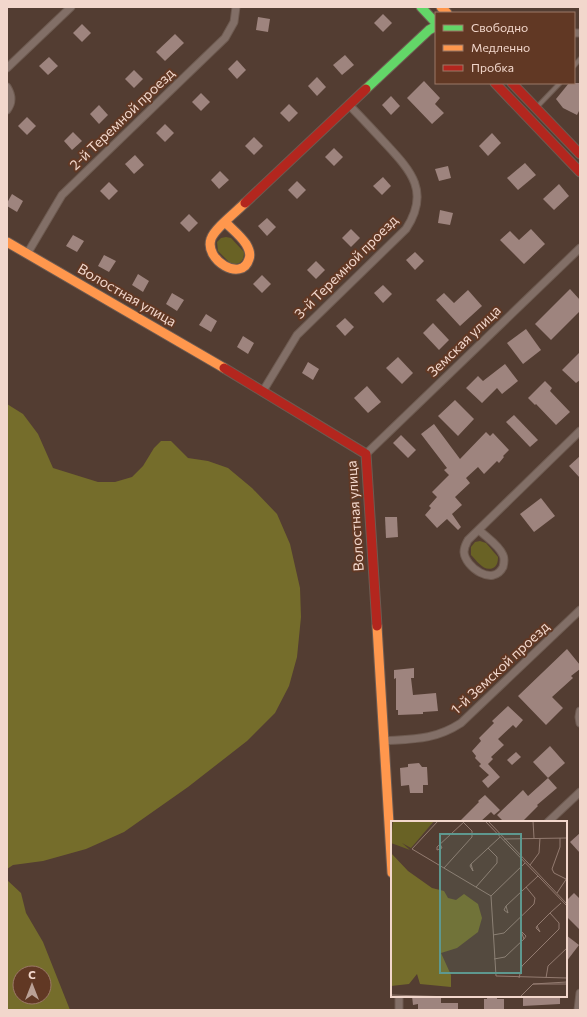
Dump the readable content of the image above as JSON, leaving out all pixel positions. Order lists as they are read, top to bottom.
{
  "streets": {
    "street": [
      "2-й Теремной проезд",
      "3-й Теремной проезд",
      "Волостная улица",
      "Земская улица",
      "1-й Земской проезд"
    ]
  },
  "crossings": [
    ["2-й Теремной проезд", "Волостная улица"],
    ["3-й Теремной проезд", "Волостная улица"],
    ["Волостная улица", "Земская улица"],
    ["Волостная улица", "1-й Земской проезд"]
  ],
  "legend": ["Свободно", "Медленно", "Пробка"],
  "north": "top"
}
